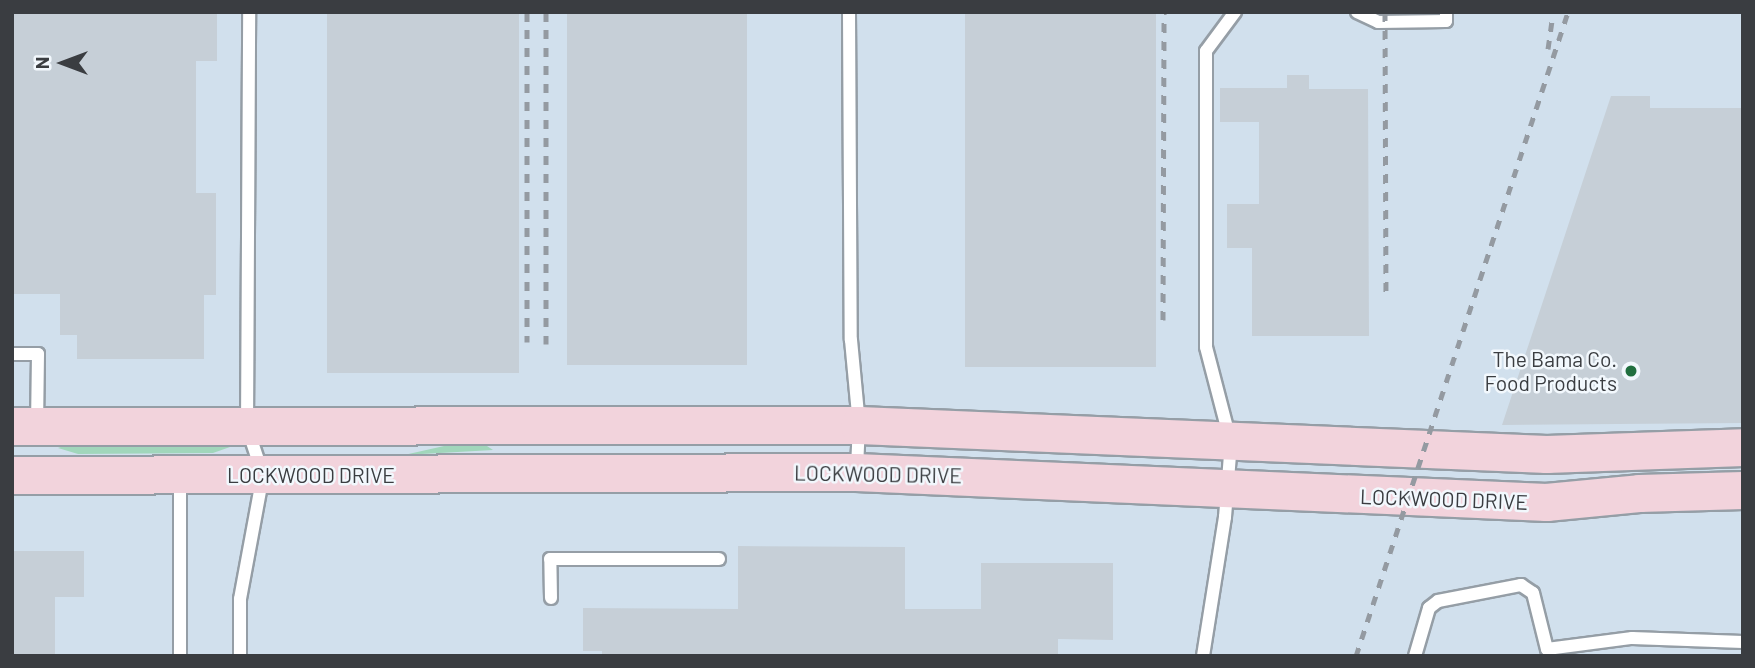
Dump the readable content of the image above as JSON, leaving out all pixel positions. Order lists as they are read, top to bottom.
{
  "streets": {
    "main road": ["LOCKWOOD DRIVE"]
  },
  "places": ["The Bama Co. Food Products"],
  "north": "left"
}
